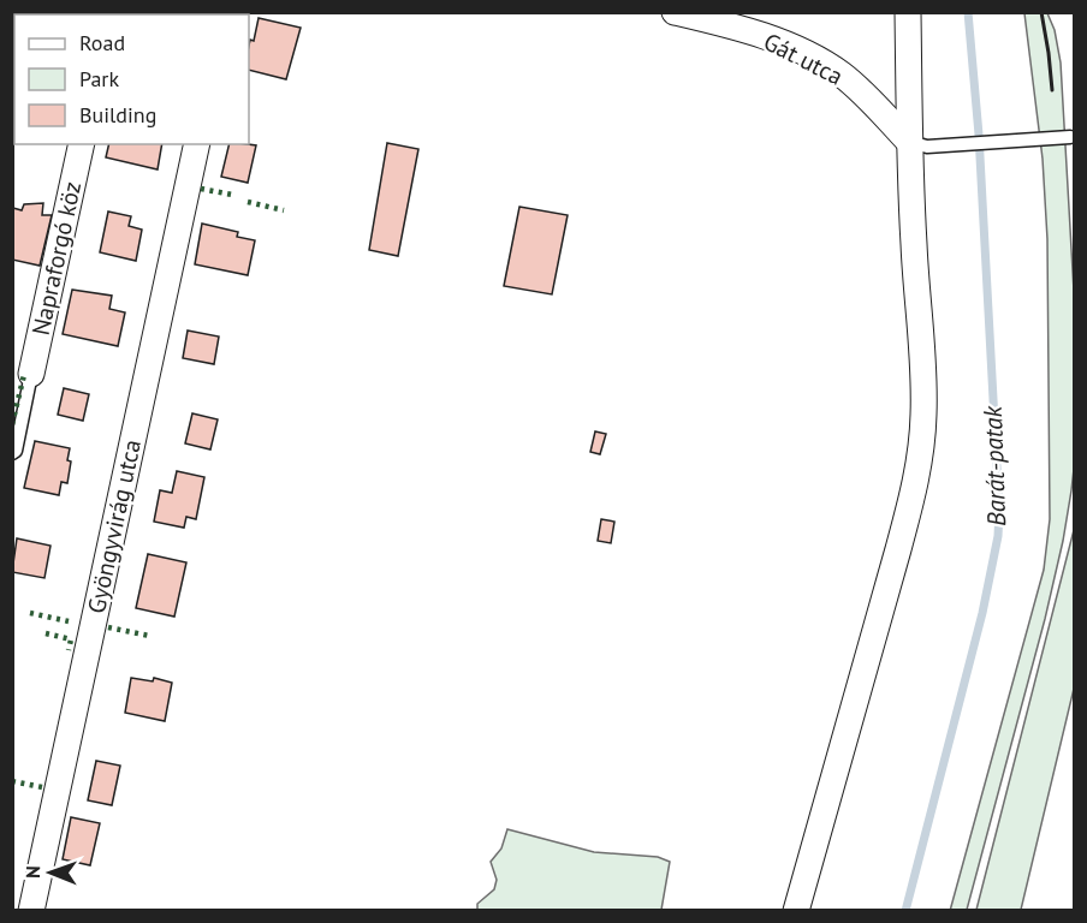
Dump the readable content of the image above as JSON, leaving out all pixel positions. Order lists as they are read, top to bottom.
{
  "streets": {
    "street": ["Gát utca", "Napraforgó köz", "Gyöngyvirág utca"]
  },
  "water": ["Barát-patak"],
  "legend": ["Road", "Park", "Building"],
  "north": "left"
}
